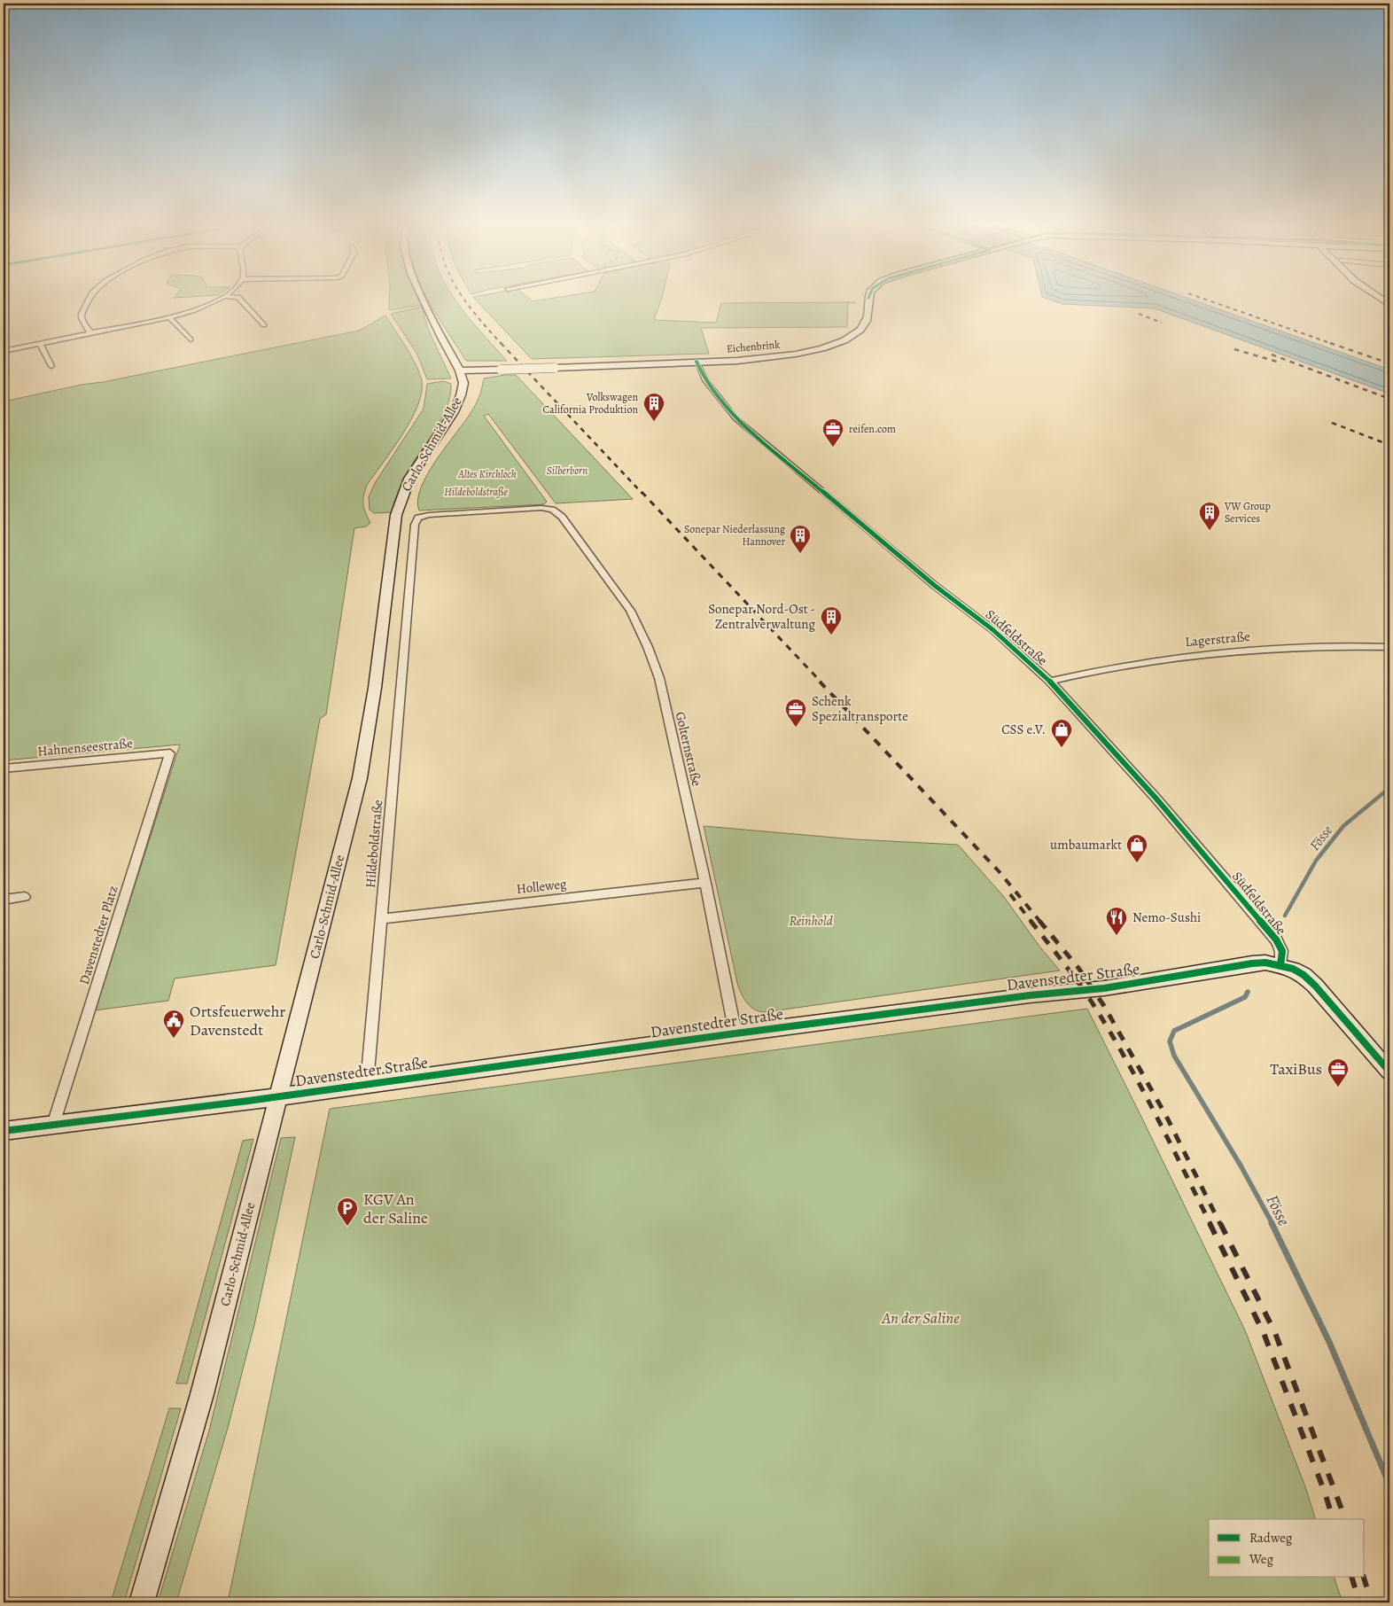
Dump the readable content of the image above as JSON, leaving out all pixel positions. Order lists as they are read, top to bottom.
{
  "streets": {
    "street": [
      "Eichenbrink",
      "Carlo-Schmid-Allee",
      "Südfeldstraße",
      "Lagerstraße",
      "Hahnenseestraße",
      "Golternstraße",
      "Hildeboldstraße",
      "Holleweg",
      "Davenstedter Platz",
      "Davenstedter Straße"
    ]
  },
  "crossings": [
    ["Eichenbrink", "Carlo-Schmid-Allee"],
    ["Eichenbrink", "Südfeldstraße"],
    ["Carlo-Schmid-Allee", "Davenstedter Straße"],
    ["Südfeldstraße", "Lagerstraße"],
    ["Südfeldstraße", "Davenstedter Straße"],
    ["Hahnenseestraße", "Davenstedter Platz"],
    ["Golternstraße", "Hildeboldstraße"],
    ["Golternstraße", "Holleweg"],
    ["Golternstraße", "Davenstedter Straße"],
    ["Hildeboldstraße", "Holleweg"],
    ["Hildeboldstraße", "Davenstedter Straße"],
    ["Davenstedter Platz", "Davenstedter Straße"]
  ],
  "water": ["Fösse"],
  "parks": [
    "Silberborn",
    "Altes Kirchloch",
    "Hildeboldstraße",
    "Reinhold",
    "An der Saline"
  ],
  "places": {
    "building": [
      "Volkswagen California Produktion",
      "VW Group Services",
      "Sonepar Niederlassung Hannover",
      "Sonepar Nord-Ost - Zentralverwaltung"
    ],
    "office": ["reifen.com", "Schenk Spezialtransporte", "TaxiBus"],
    "shop": ["CSS e.V.", "umbaumarkt"],
    "restaurant": ["Nemo-Sushi"],
    "public building": ["Ortsfeuerwehr Davenstedt"],
    "parking": ["KGV An der Saline"]
  },
  "legend": ["Radweg", "Weg"]
}
